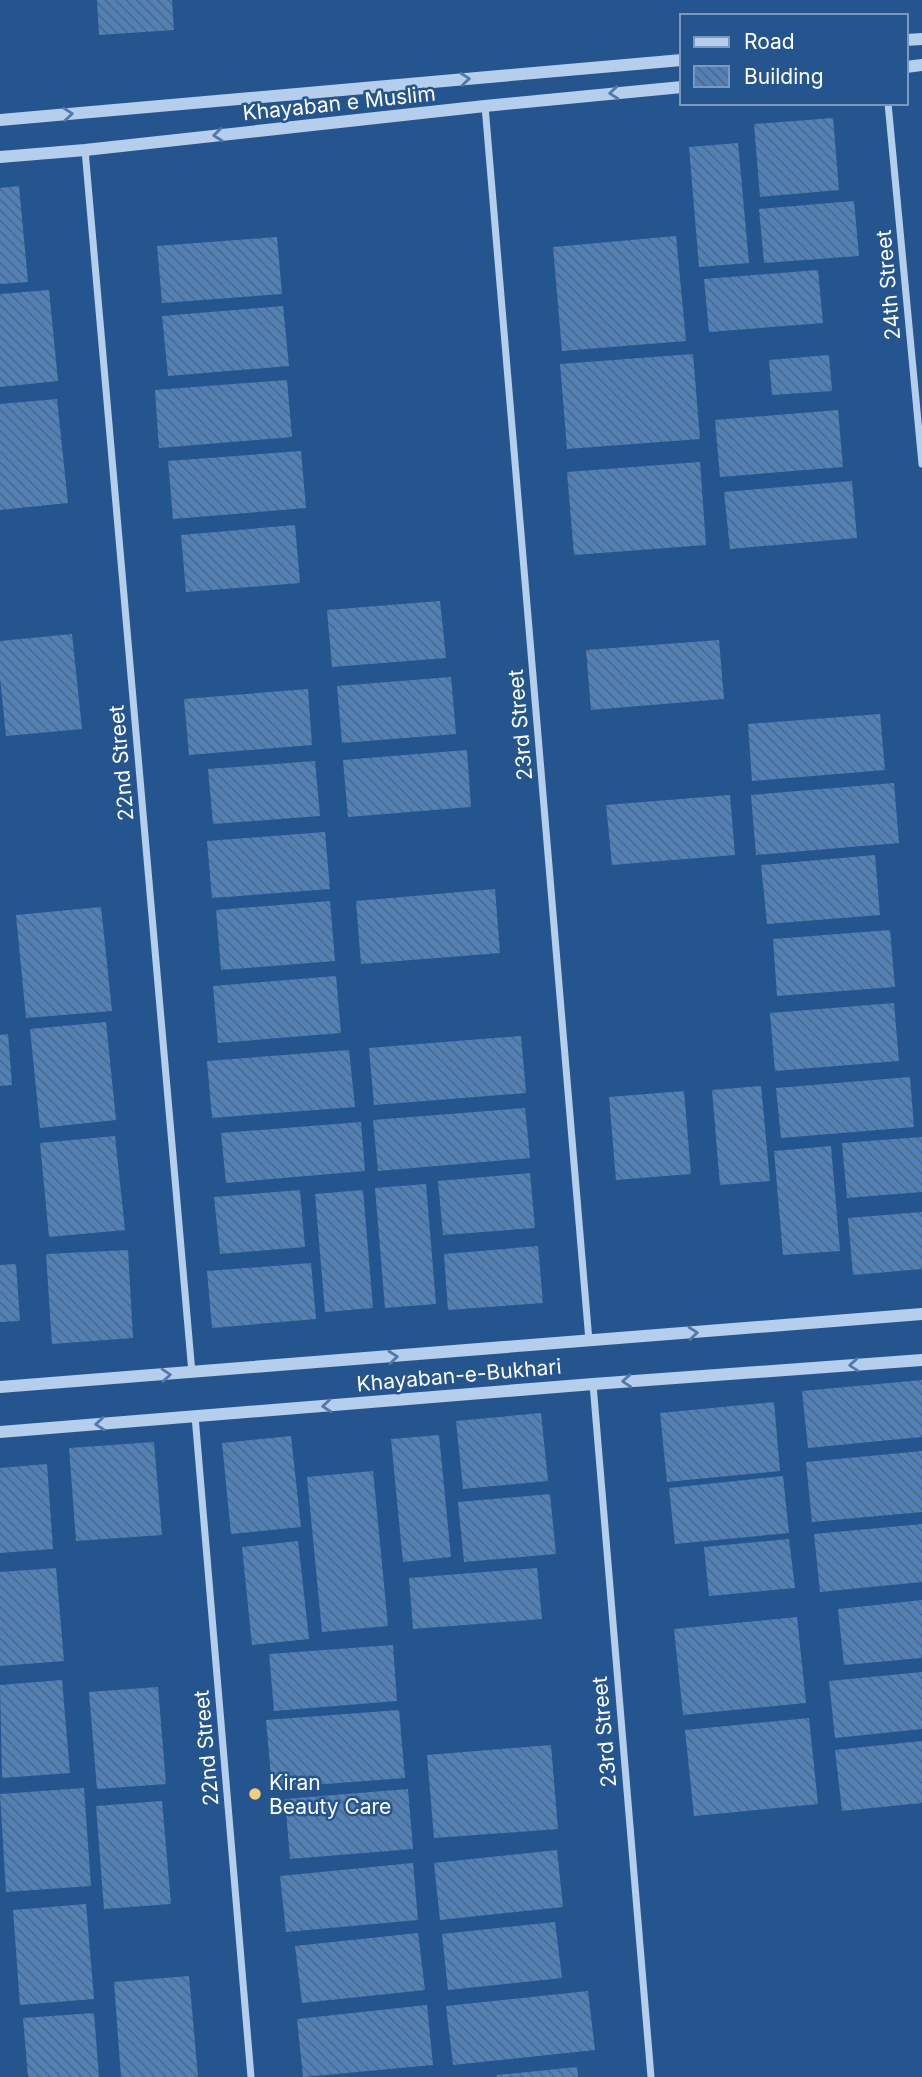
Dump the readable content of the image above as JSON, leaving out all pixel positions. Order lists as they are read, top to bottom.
{
  "streets": {
    "street": [
      "Khayaban e Muslim",
      "24th Street",
      "23rd Street",
      "22nd Street",
      "Khayaban-e-Bukhari"
    ]
  },
  "crossings": [
    ["Khayaban e Muslim", "23rd Street"],
    ["Khayaban e Muslim", "22nd Street"],
    ["23rd Street", "Khayaban-e-Bukhari"],
    ["22nd Street", "Khayaban-e-Bukhari"]
  ],
  "places": ["Kiran Beauty Care"],
  "legend": ["Road", "Building"]
}
